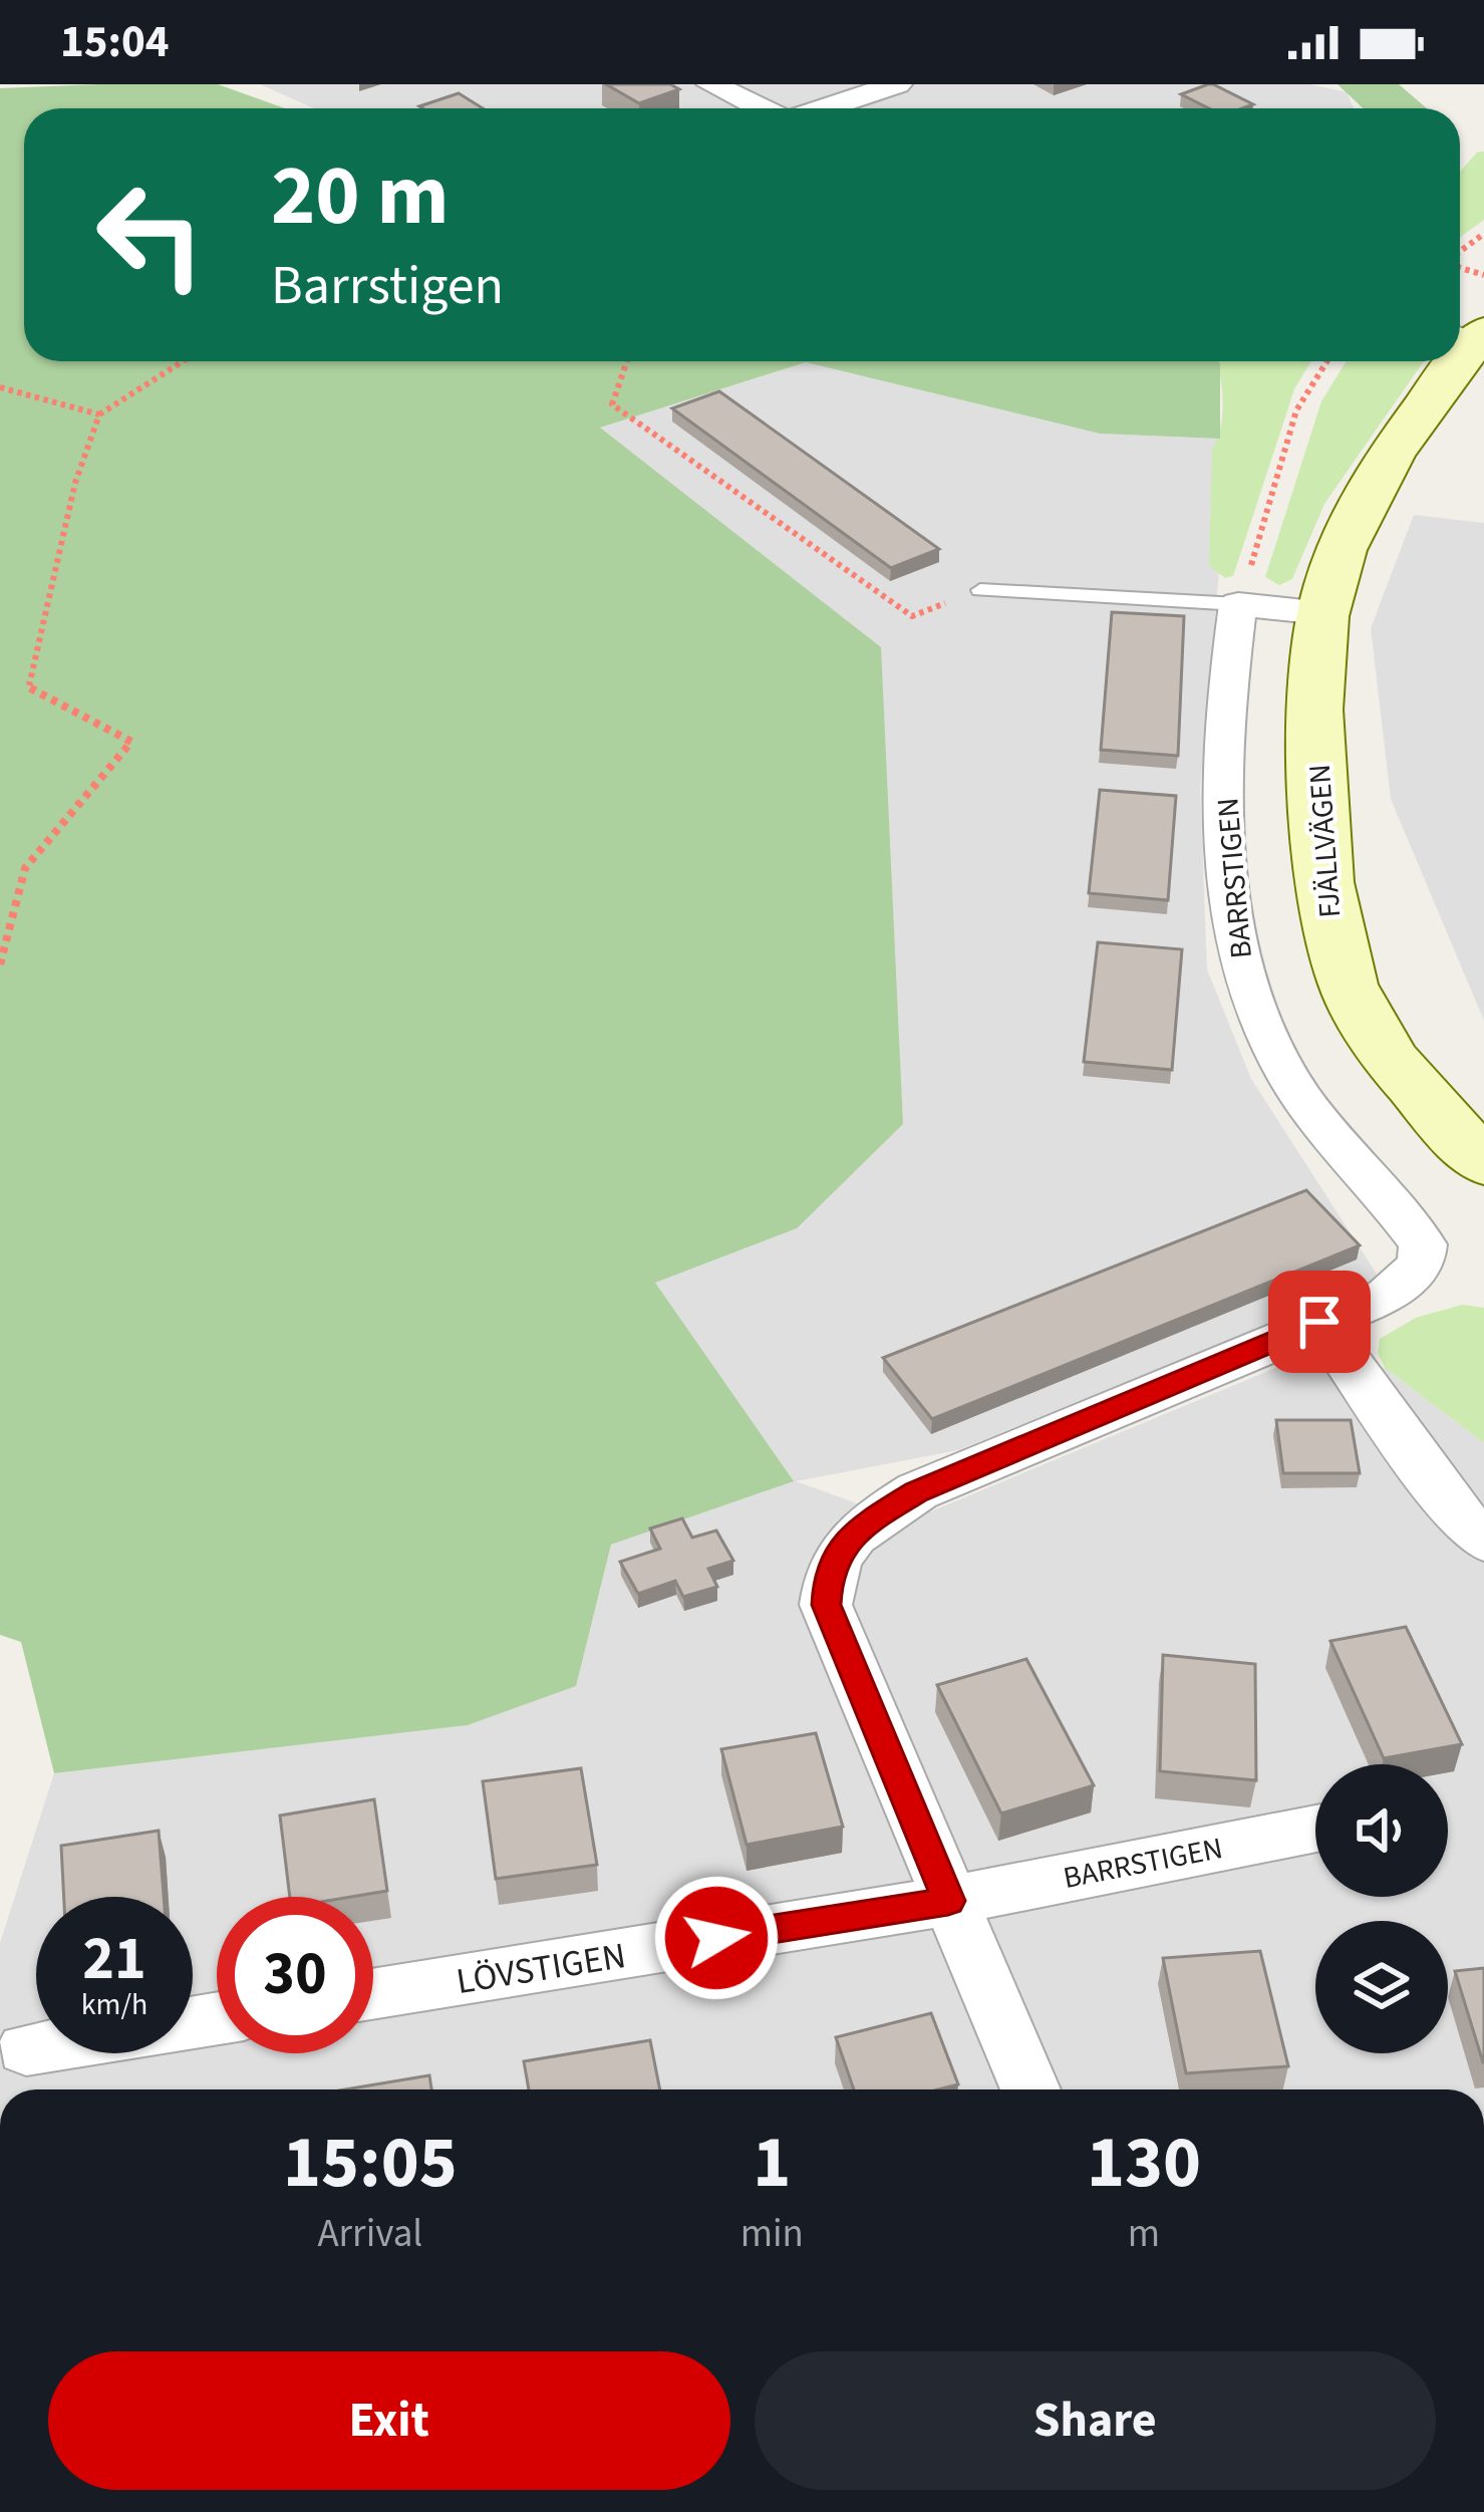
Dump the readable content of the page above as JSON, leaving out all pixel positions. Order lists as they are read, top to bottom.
{
  "streets": {
    "street": ["FJÄLLVÄGEN", "BARRSTIGEN", "LÖVSTIGEN"]
  },
  "crossings": [
    ["BARRSTIGEN", "LÖVSTIGEN"]
  ],
  "page": {
    "status": "15:04",
    "turn": ["20 m", "Barrstigen"],
    "speed": "21 km/h",
    "limit": "30",
    "eta": [
      "15:05",
      "Arrival",
      "1",
      "min",
      "130",
      "m"
    ],
    "buttons": ["Exit", "Share"]
  }
}
